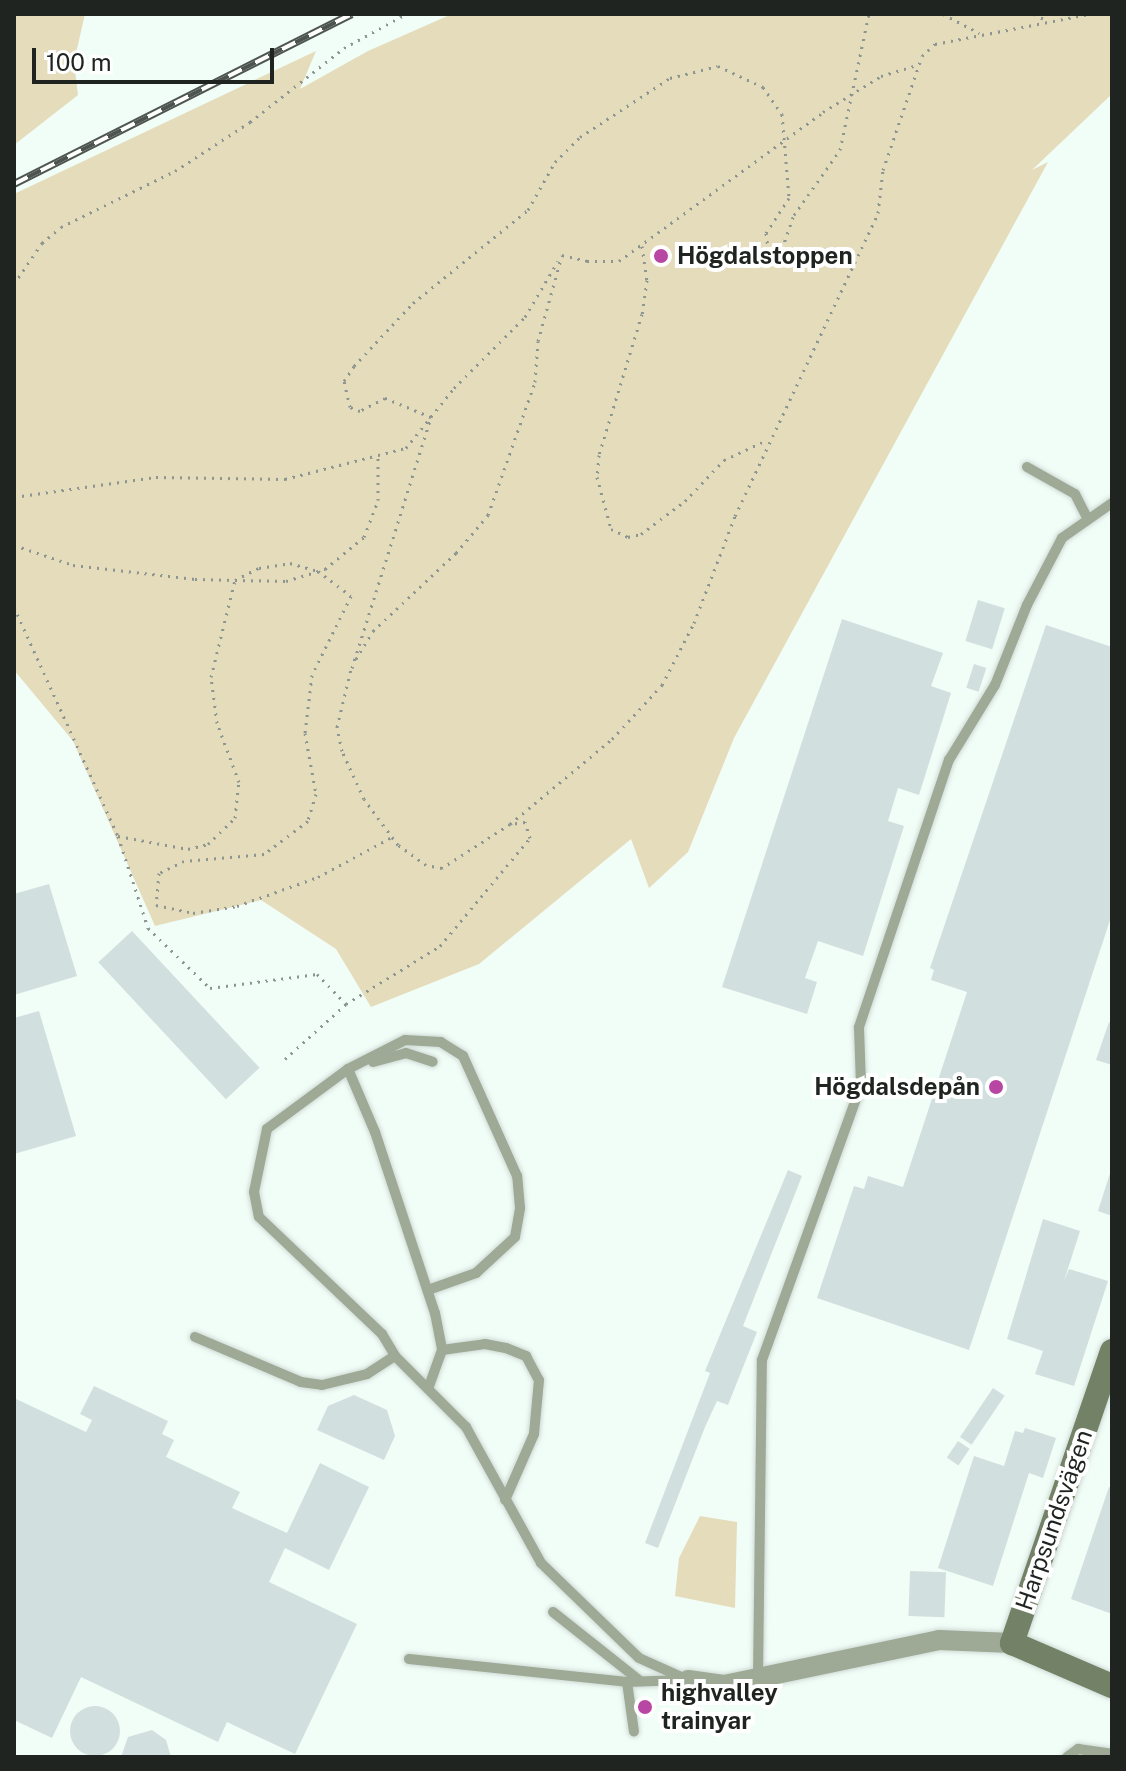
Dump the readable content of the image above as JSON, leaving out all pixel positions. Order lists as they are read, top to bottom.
{
  "streets": {
    "street": ["Harpsundsvägen"]
  },
  "places": ["Högdalstoppen", "Högdalsdepån", "highvalley trainyar"],
  "scale_bar": "100 m"
}
